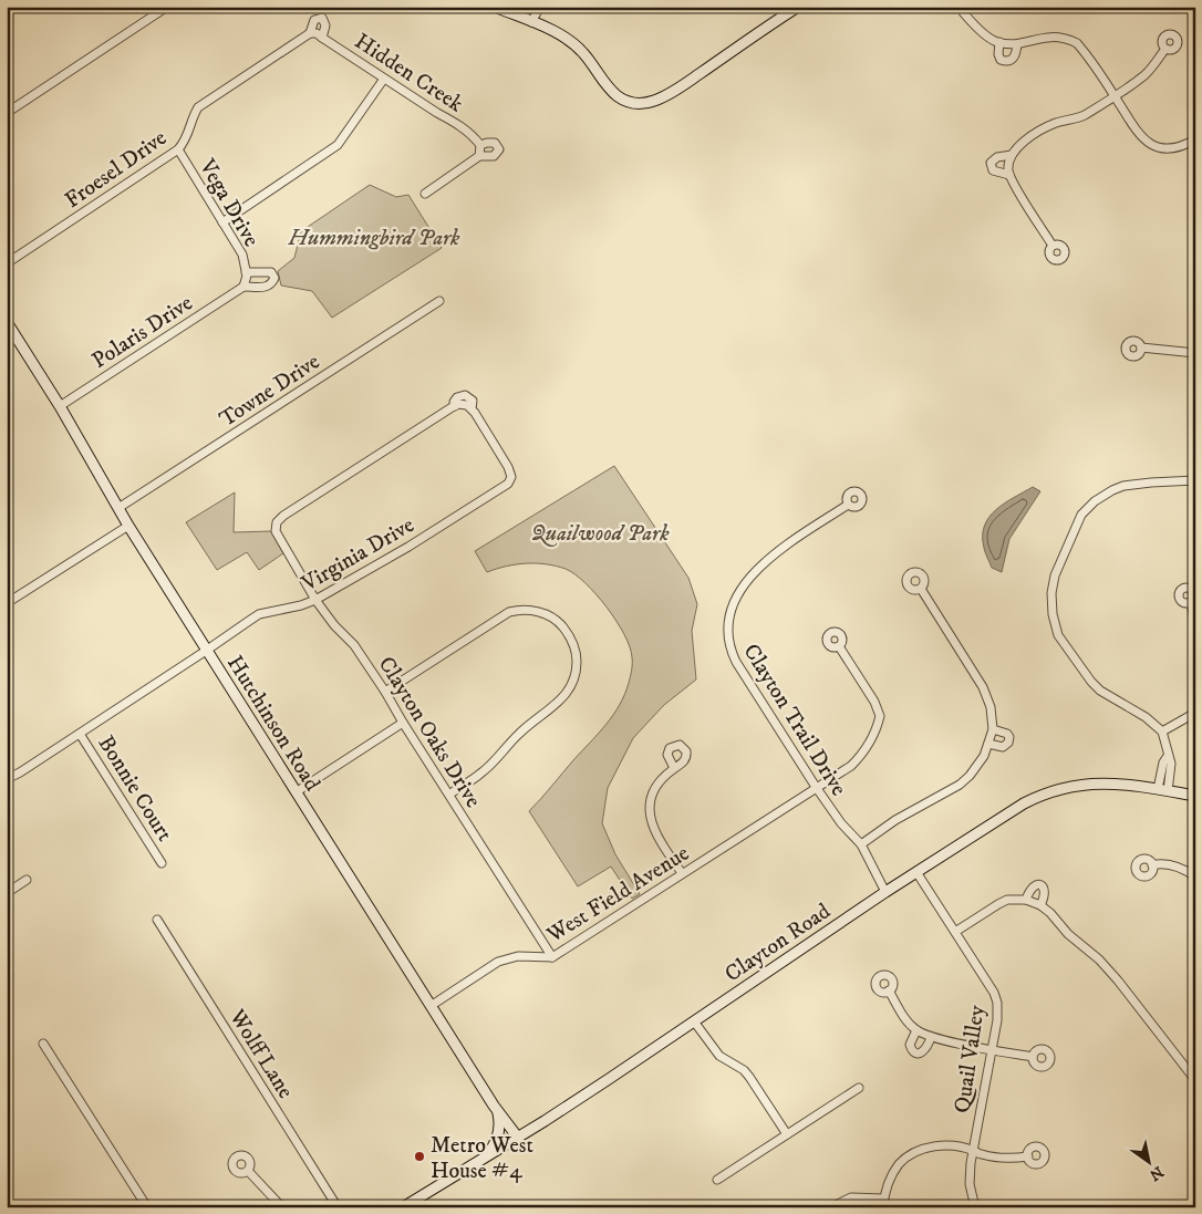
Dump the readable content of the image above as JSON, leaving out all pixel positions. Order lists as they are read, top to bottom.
{
  "streets": {
    "street": [
      "Hidden Creek",
      "Froesel Drive",
      "Vega Drive",
      "Polaris Drive",
      "Towne Drive",
      "Virginia Drive",
      "Clayton Trail Drive",
      "Hutchinson Road",
      "Clayton Oaks Drive",
      "Bonnie Court",
      "West Field Avenue",
      "Clayton Road",
      "Wolff Lane",
      "Quail Valley"
    ]
  },
  "crossings": [
    ["Hidden Creek", "Froesel Drive"],
    ["Froesel Drive", "Vega Drive"],
    ["Vega Drive", "Polaris Drive"],
    ["Polaris Drive", "Hutchinson Road"],
    ["Towne Drive", "Hutchinson Road"],
    ["Virginia Drive", "Hutchinson Road"],
    ["Virginia Drive", "Clayton Oaks Drive"],
    ["Virginia Drive", "Bonnie Court"],
    ["Clayton Trail Drive", "West Field Avenue"],
    ["Clayton Trail Drive", "Clayton Road"],
    ["Hutchinson Road", "West Field Avenue"],
    ["Hutchinson Road", "Clayton Road"],
    ["Clayton Oaks Drive", "West Field Avenue"],
    ["Clayton Road", "Quail Valley"]
  ],
  "parks": ["Hummingbird Park", "Quailwood Park"],
  "places": ["Metro West House #4"],
  "north": "bottom right"
}
